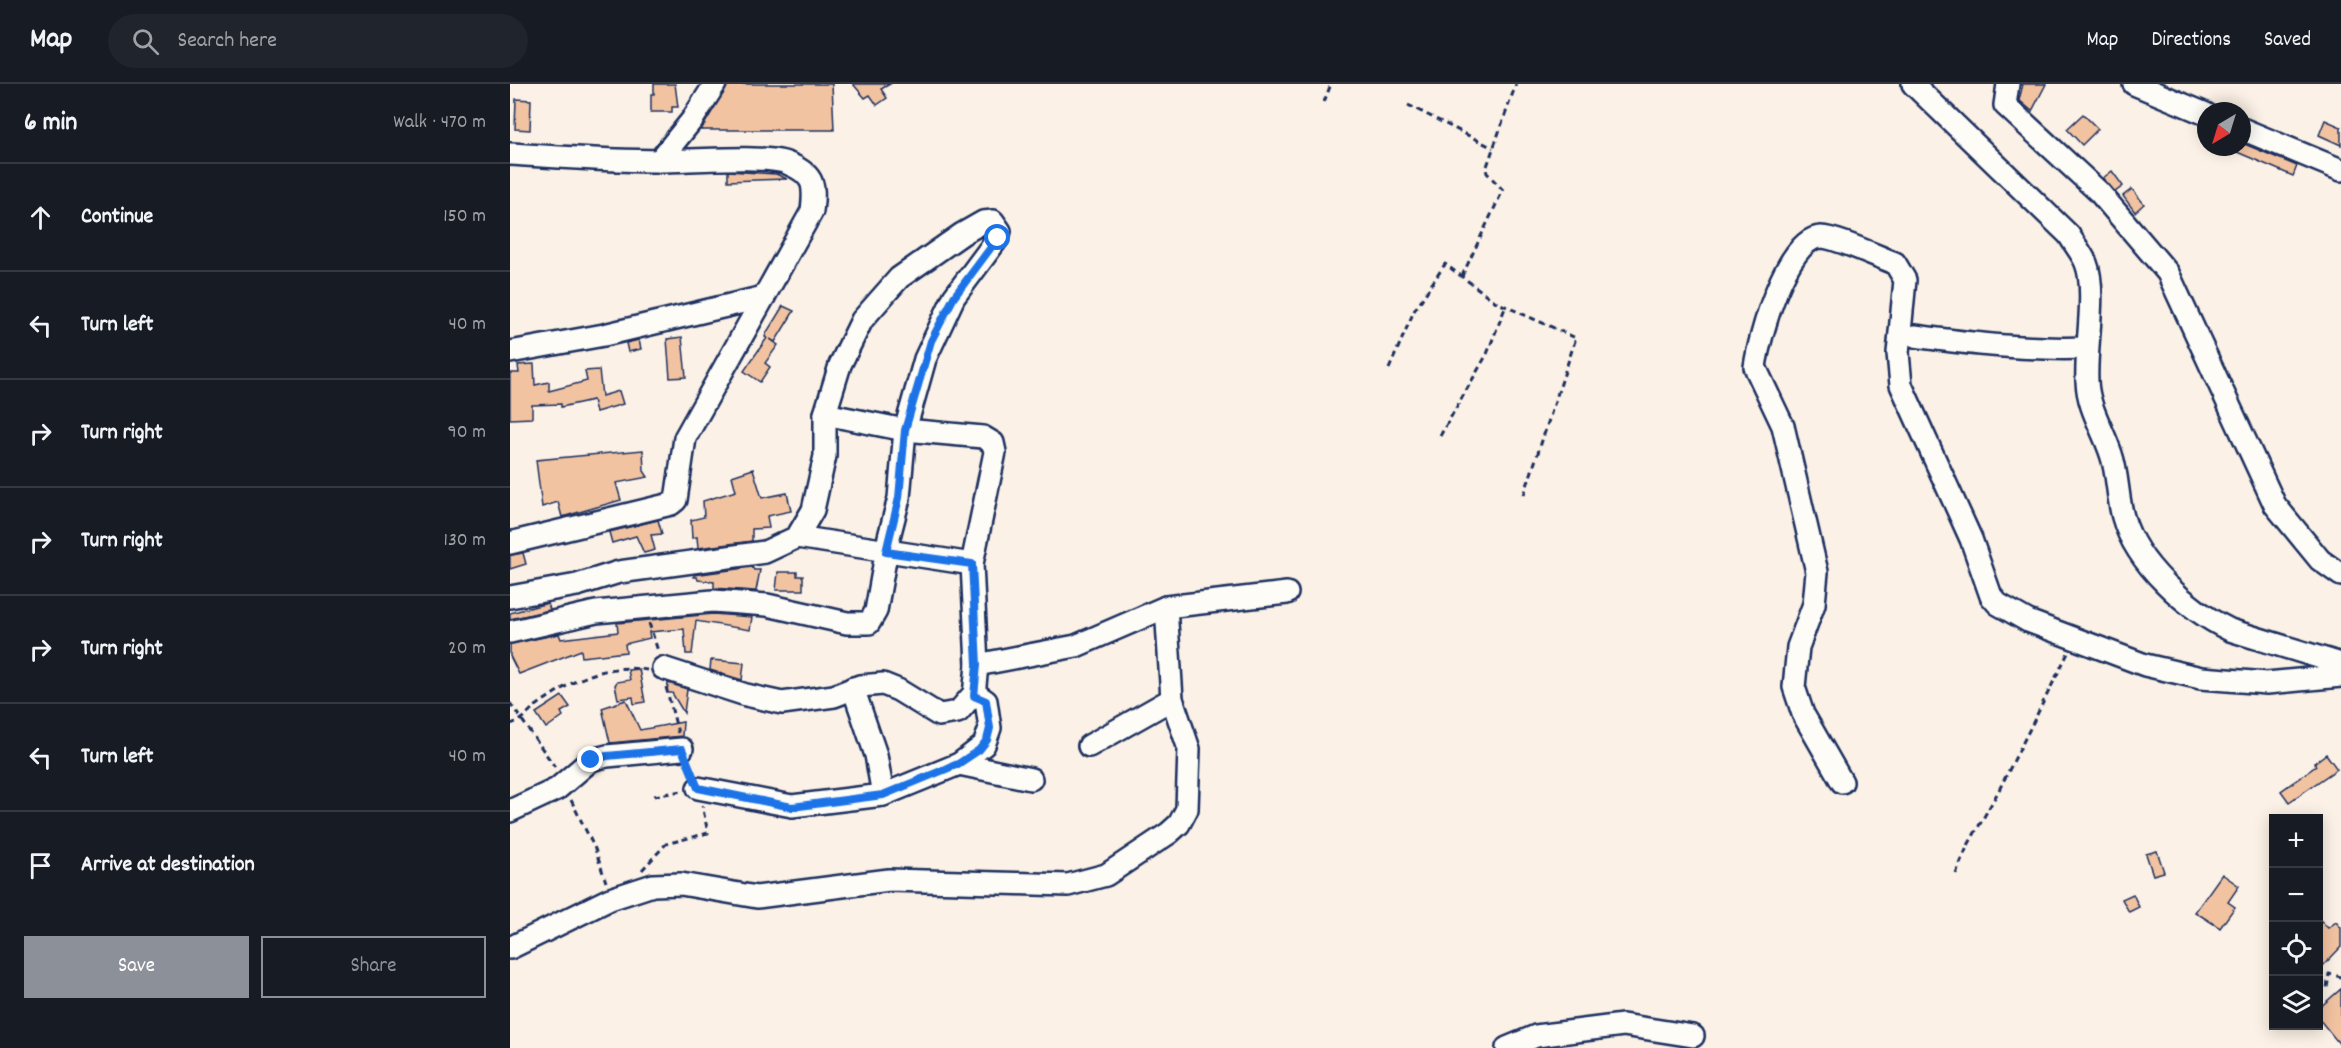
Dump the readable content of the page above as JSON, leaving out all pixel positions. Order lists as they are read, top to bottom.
{
  "north": "bottom left",
  "page": {
    "header": "Map",
    "search": "Search here",
    "nav": ["Map", "Directions", "Saved"],
    "heading": ["6 min", "Walk · 470 m"],
    "list": [
      ["Continue", "150 m"],
      ["Turn left", "40 m"],
      ["Turn right", "90 m"],
      ["Turn right", "130 m"],
      ["Turn right", "20 m"],
      ["Turn left", "40 m"],
      "Arrive at destination"
    ],
    "map_buttons": ["+", "−"],
    "buttons": ["Save", "Share"]
  }
}
